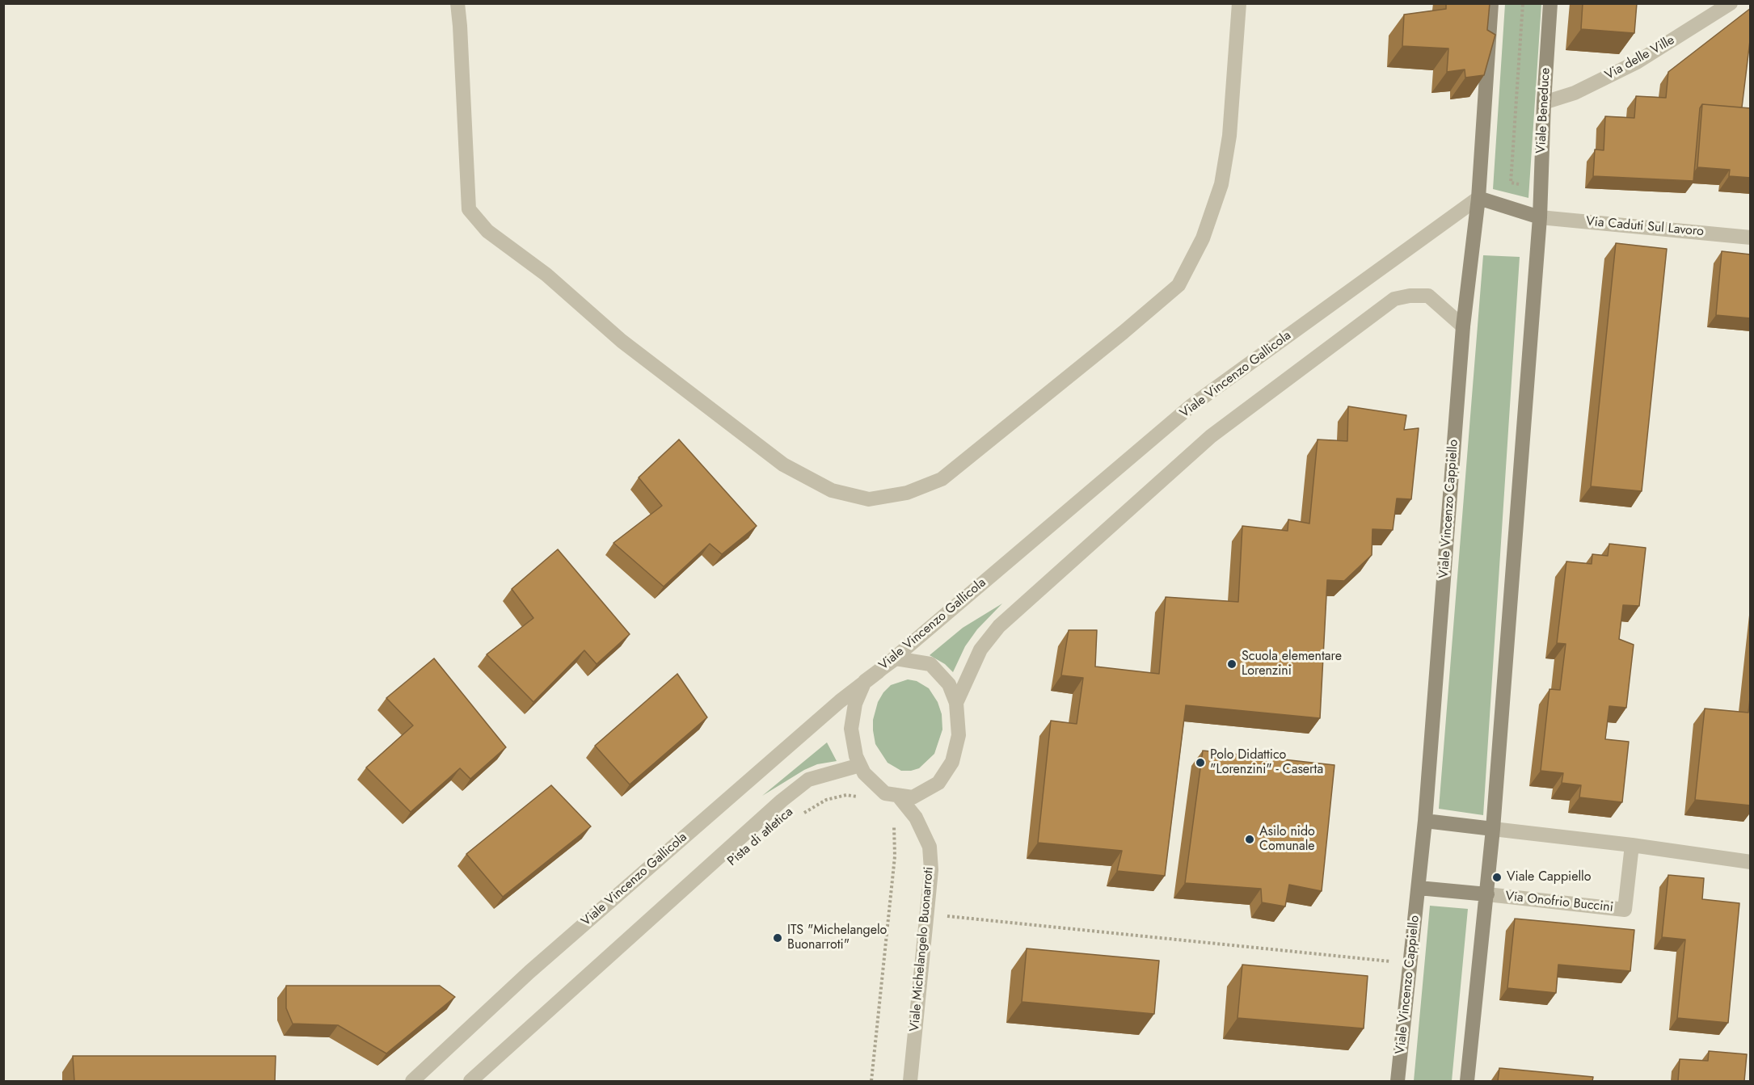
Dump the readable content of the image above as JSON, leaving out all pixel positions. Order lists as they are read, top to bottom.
{
  "streets": {
    "street": [
      "Via delle Ville",
      "Viale Beneduce",
      "Via Caduti Sul Lavoro",
      "Viale Vincenzo Gallicola",
      "Viale Vincenzo Cappiello",
      "Via Onofrio Buccini",
      "Viale Michelangelo Buonarroti"
    ],
    "path": ["Pista di atletica"]
  },
  "crossings": [
    ["Via delle Ville", "Viale Beneduce"],
    ["Viale Beneduce", "Via Caduti Sul Lavoro"],
    ["Viale Vincenzo Gallicola", "Viale Vincenzo Cappiello"],
    ["Viale Vincenzo Gallicola", "Viale Michelangelo Buonarroti"]
  ],
  "places": [
    "Scuola elementare Lorenzini",
    "Polo Didattico \"Lorenzini\" - Caserta",
    "Asilo nido Comunale",
    "Viale Cappiello",
    "ITS \"Michelangelo Buonarroti\""
  ]
}
